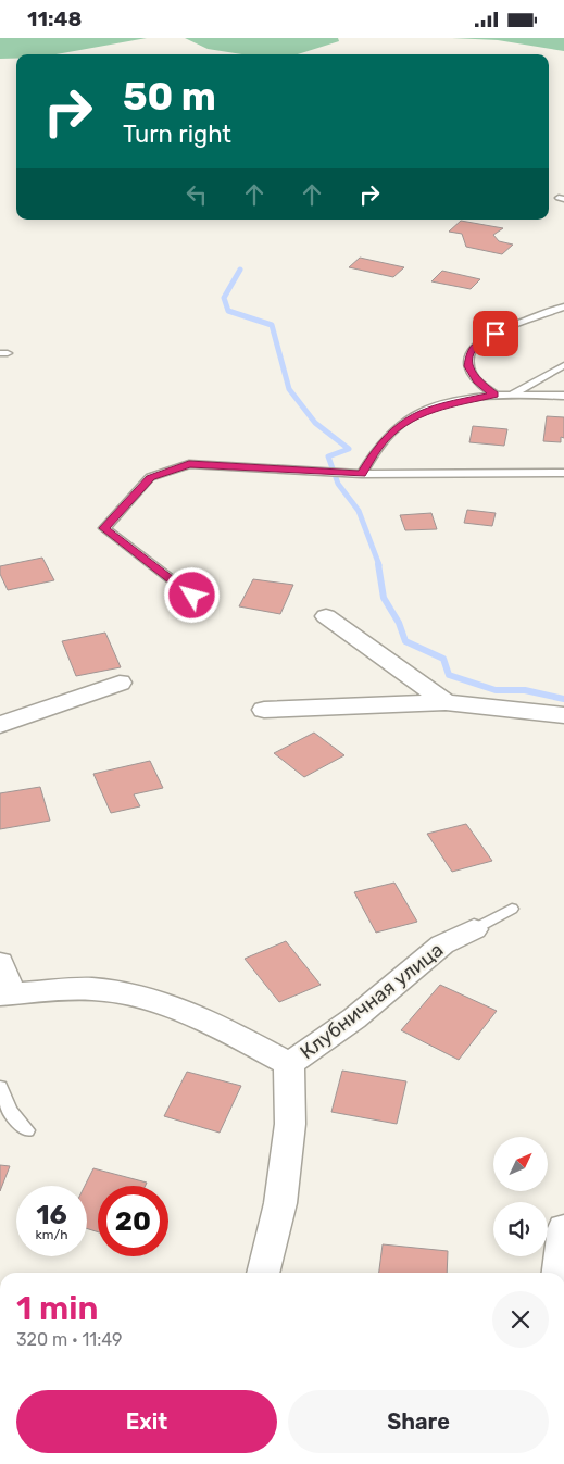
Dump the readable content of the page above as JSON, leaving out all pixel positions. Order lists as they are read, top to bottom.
{
  "streets": {
    "street": ["Клубничная улица"]
  },
  "north": "top right",
  "page": {
    "status": "11:48",
    "turn": ["50 m", "Turn right"],
    "speed": "16 km/h",
    "limit": "20",
    "heading": ["1 min", "320 m · 11:49"],
    "buttons": ["Exit", "Share"]
  }
}
